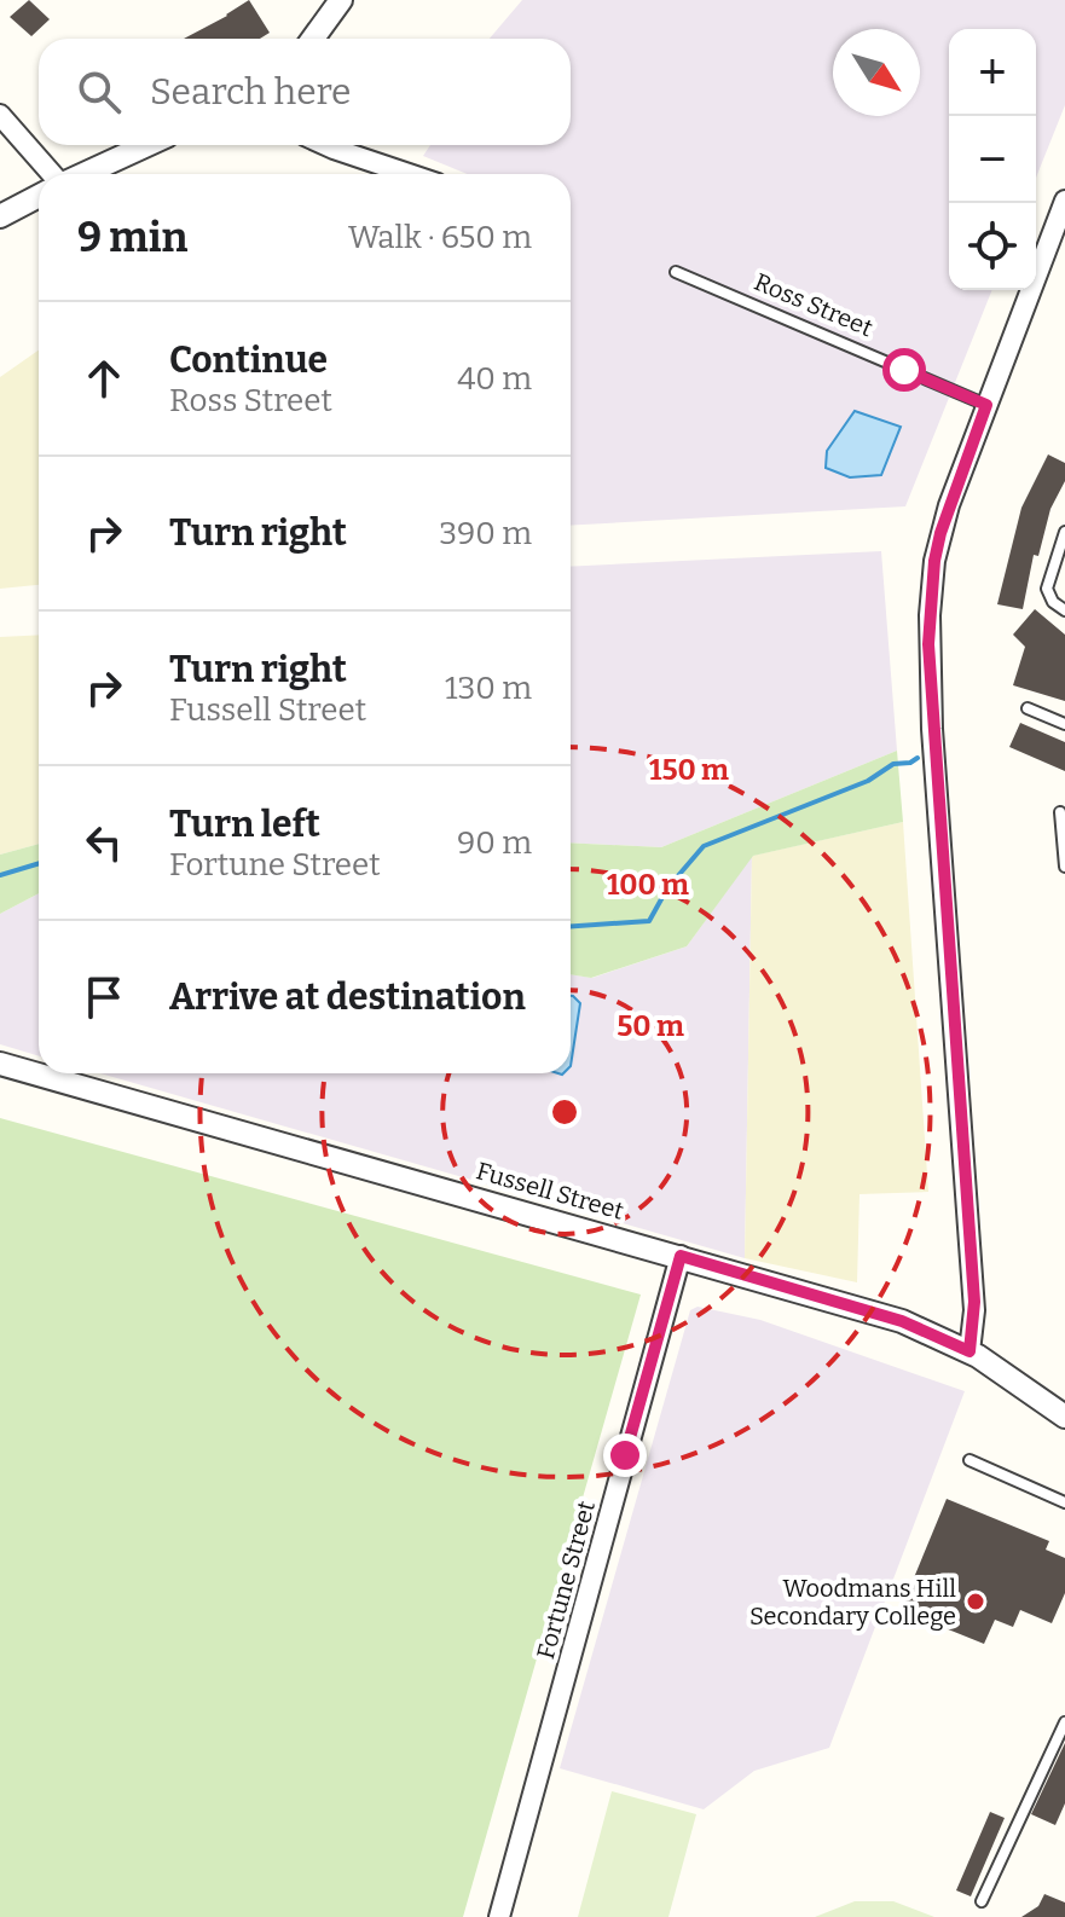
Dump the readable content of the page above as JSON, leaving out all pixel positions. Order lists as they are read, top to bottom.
{
  "streets": {
    "street": ["Fussell Street", "Fortune Street"],
    "lane": ["Ross Street"]
  },
  "crossings": [
    ["Fussell Street", "Fortune Street"]
  ],
  "places": ["Woodmans Hill Secondary College"],
  "north": "bottom right",
  "page": {
    "map_buttons": ["+", "−"],
    "search": "Search here",
    "heading": ["9 min", "Walk · 650 m"],
    "list": [
      ["Continue", "Ross Street", "40 m"],
      ["Turn right", "390 m"],
      ["Turn right", "Fussell Street", "130 m"],
      ["Turn left", "Fortune Street", "90 m"],
      "Arrive at destination"
    ]
  },
  "rings": ["150 m", "100 m", "50 m"]
}
